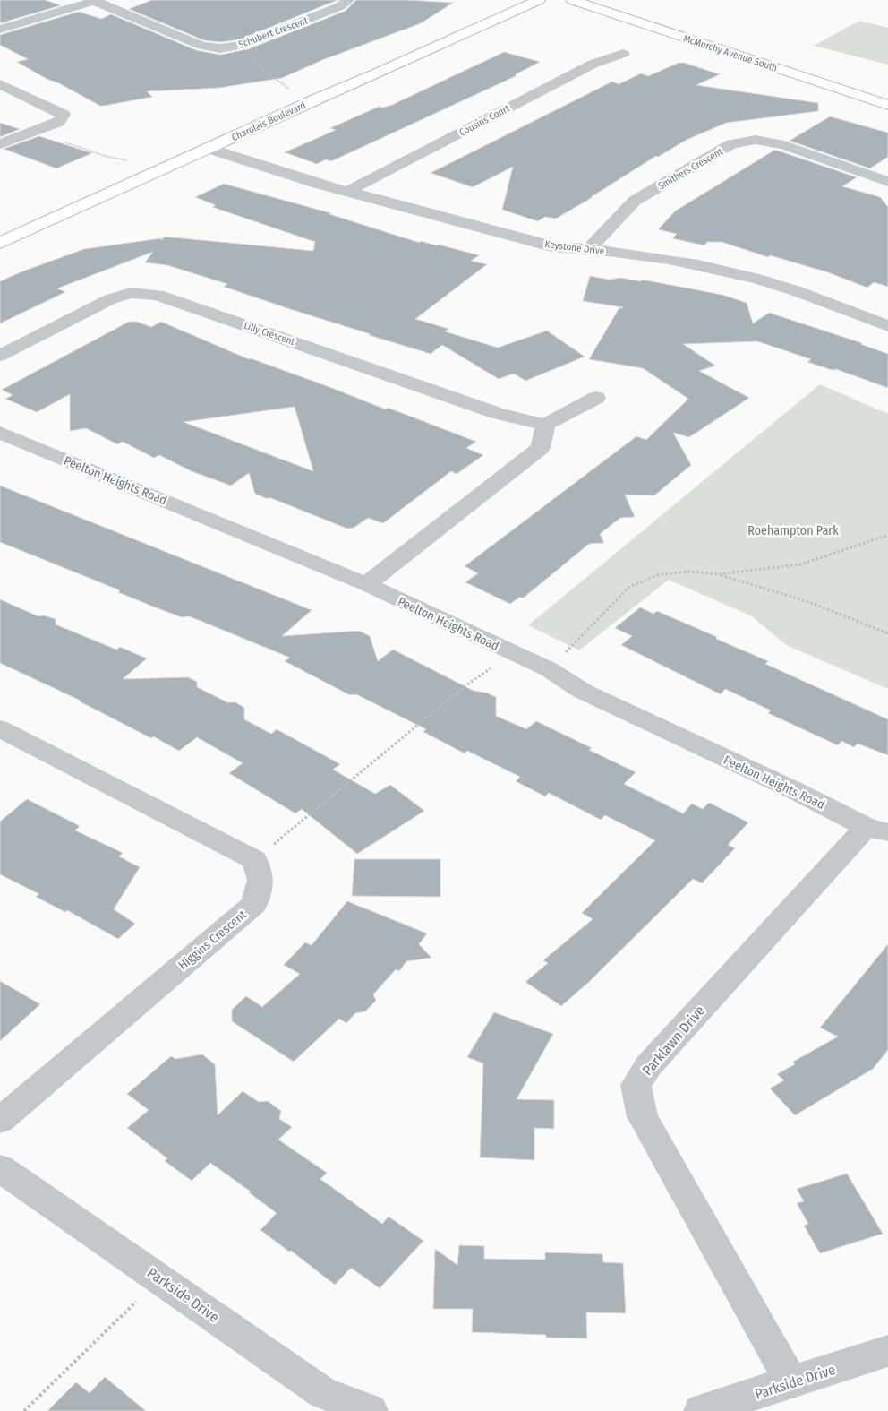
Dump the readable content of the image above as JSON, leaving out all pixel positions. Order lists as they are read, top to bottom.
{
  "streets": {
    "street": [
      "Schubert Crescent",
      "McMurchy Avenue South",
      "Cousins Court",
      "Charolais Boulevard",
      "Smithers Crescent",
      "Keystone Drive",
      "Lilly Crescent",
      "Peelton Heights Road",
      "Higgins Crescent",
      "Parklawn Drive",
      "Parkside Drive"
    ]
  },
  "crossings": [
    ["Cousins Court", "Keystone Drive"],
    ["Charolais Boulevard", "Keystone Drive"],
    ["Smithers Crescent", "Keystone Drive"],
    ["Peelton Heights Road", "Parklawn Drive"],
    ["Parklawn Drive", "Parkside Drive"]
  ],
  "parks": ["Roehampton Park"]
}
